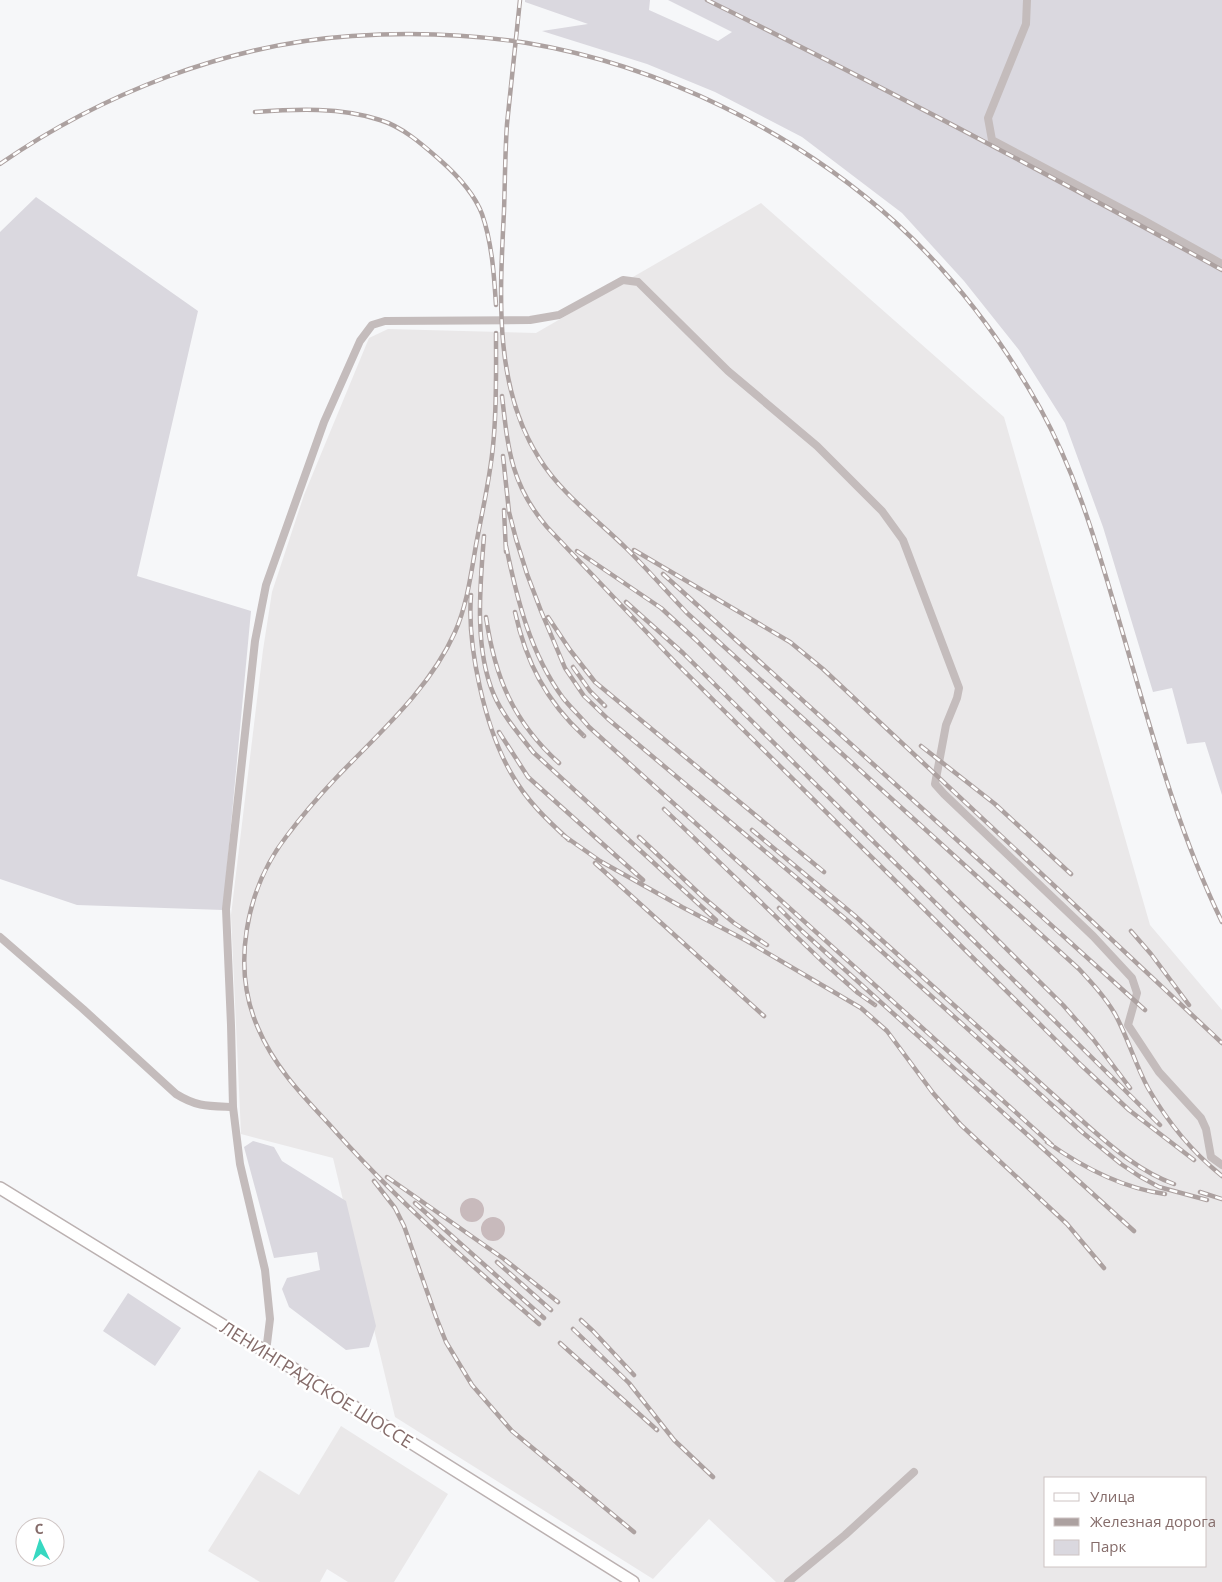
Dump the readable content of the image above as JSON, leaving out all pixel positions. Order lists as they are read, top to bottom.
{
  "streets": {
    "main road": ["ЛЕНИНГРАДСКОЕ ШОССЕ"]
  },
  "legend": ["Улица", "Железная дорога", "Парк"],
  "north": "top"
}
